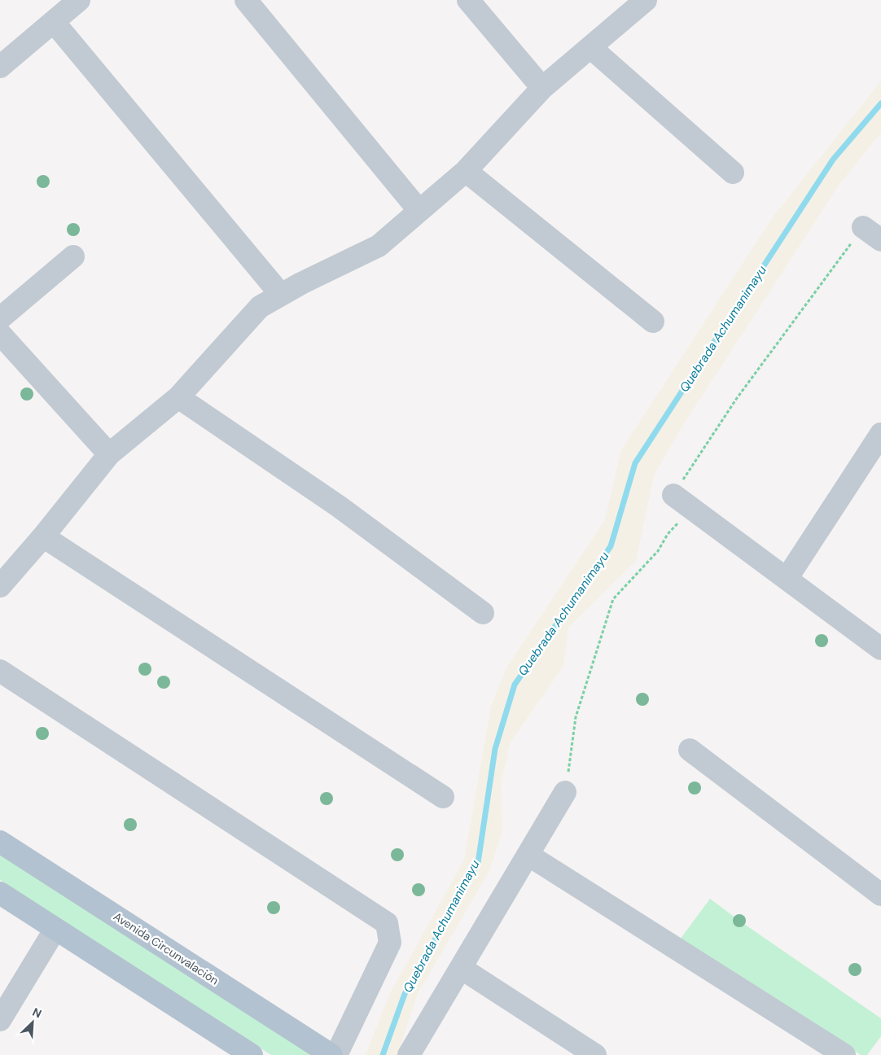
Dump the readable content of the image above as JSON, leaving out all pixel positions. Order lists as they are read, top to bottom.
{
  "streets": {
    "main road": ["Avenida Circunvalación"]
  },
  "water": ["Quebrada Achumanimayu"],
  "north": "top right"
}
